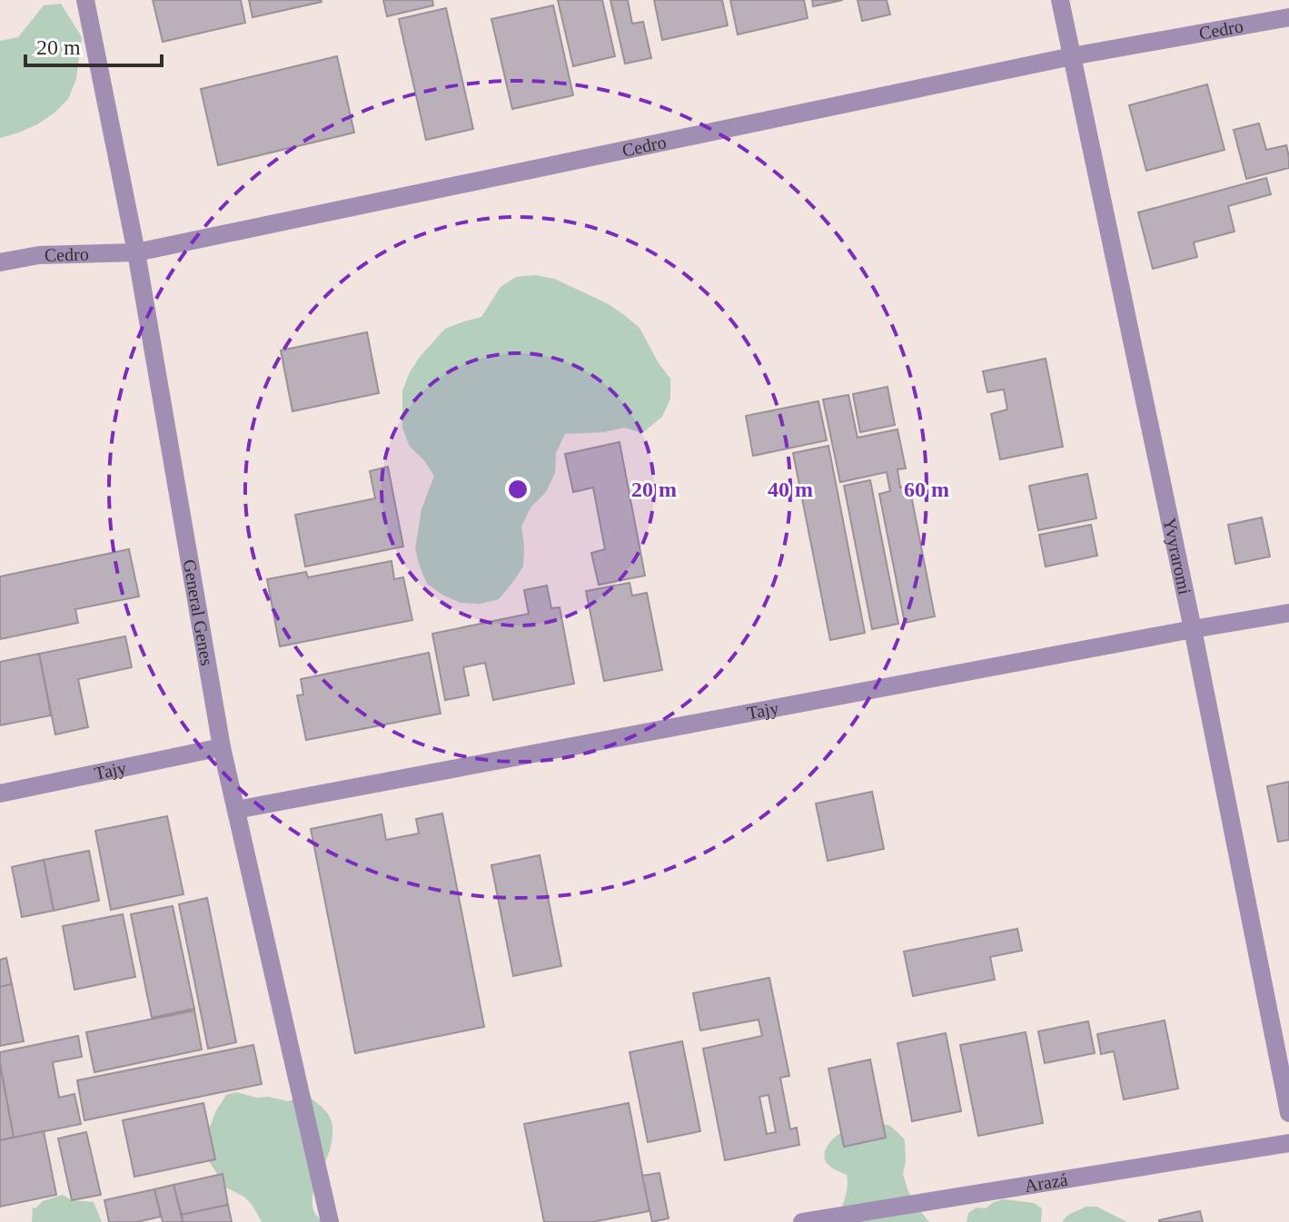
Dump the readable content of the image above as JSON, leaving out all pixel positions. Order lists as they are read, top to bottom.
{
  "streets": {
    "street": [
      "Cedro",
      "Yvyraromi",
      "General Genes",
      "Tajy",
      "Arazá"
    ]
  },
  "crossings": [
    ["Cedro", "Yvyraromi"],
    ["Cedro", "General Genes"],
    ["Yvyraromi", "Tajy"],
    ["General Genes", "Tajy"]
  ],
  "scale_bar": "20 m",
  "rings": ["20 m", "40 m", "60 m"]
}
